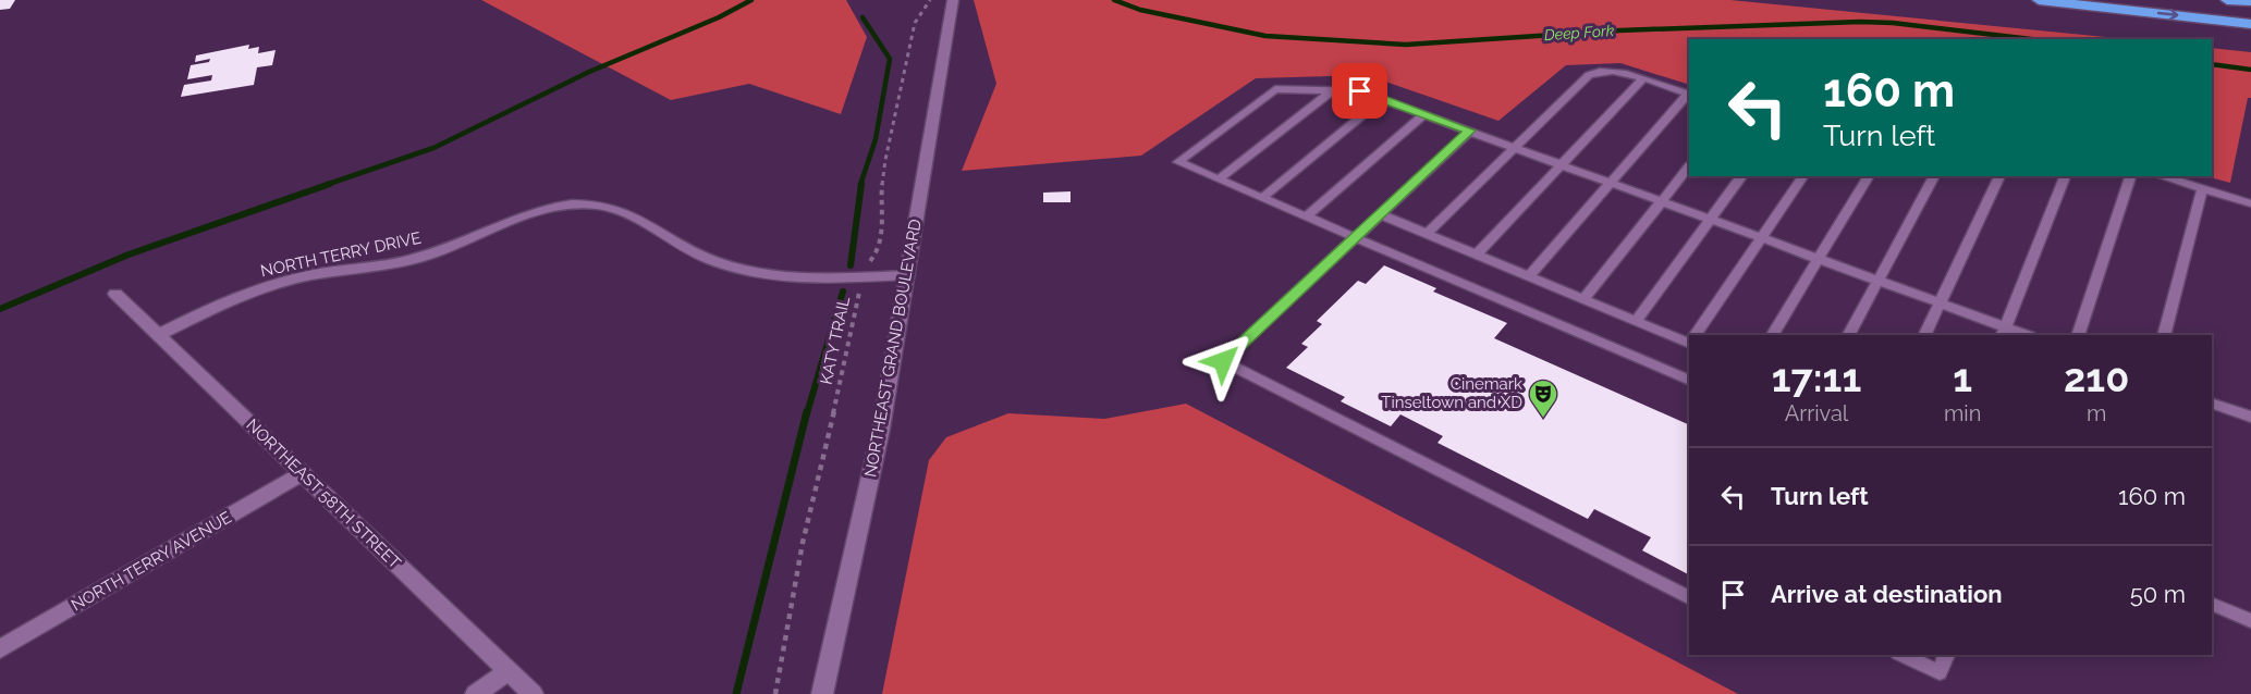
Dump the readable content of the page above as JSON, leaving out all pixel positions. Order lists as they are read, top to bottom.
{
  "streets": {
    "street": [
      "NORTH TERRY DRIVE",
      "NORTHEAST GRAND BOULEVARD",
      "NORTHEAST 58TH STREET",
      "NORTH TERRY AVENUE"
    ],
    "path": ["KATY TRAIL"]
  },
  "crossings": [
    ["NORTH TERRY DRIVE", "KATY TRAIL"],
    ["NORTH TERRY DRIVE", "NORTHEAST GRAND BOULEVARD"],
    ["NORTH TERRY DRIVE", "NORTHEAST 58TH STREET"],
    ["NORTHEAST 58TH STREET", "NORTH TERRY AVENUE"]
  ],
  "water": ["Deep Fork"],
  "places": {
    "theatre": ["Cinemark Tinseltown and XD"]
  },
  "page": {
    "turn": ["160 m", "Turn left"],
    "eta": [
      "17:11",
      "Arrival",
      "1",
      "min",
      "210",
      "m"
    ],
    "list": [
      {
        "name": "Turn left",
        "value": "160 m"
      },
      {
        "name": "Arrive at destination",
        "value": "50 m"
      }
    ]
  }
}
